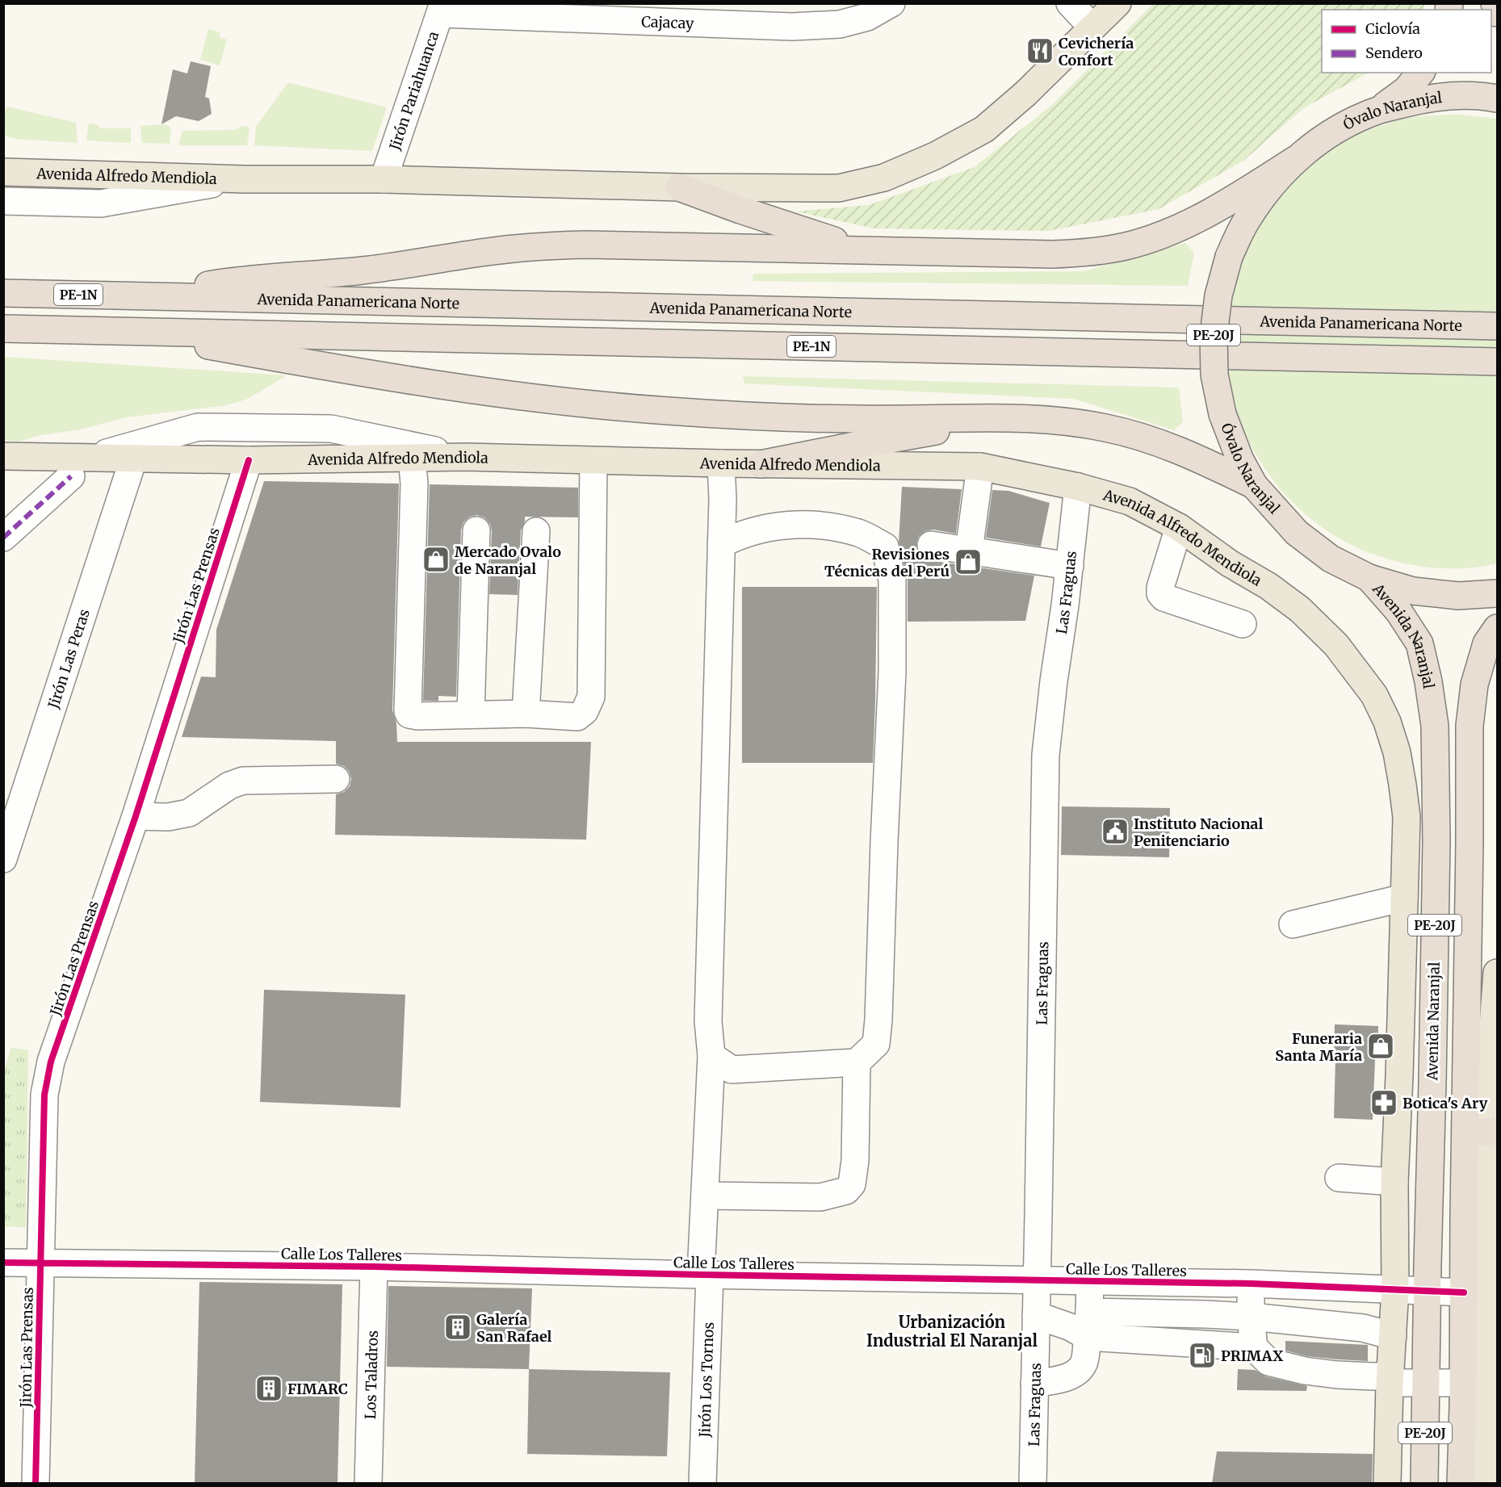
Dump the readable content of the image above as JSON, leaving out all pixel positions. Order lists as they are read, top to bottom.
{
  "streets": {
    "highway": [
      "Óvalo Naranjal",
      "PE-1N",
      "Avenida Panamericana Norte",
      "PE-20J",
      "Avenida Naranjal"
    ],
    "main road": ["Avenida Alfredo Mendiola"],
    "street": [
      "Cajacay",
      "Jirón Pariahuanca",
      "Jirón Las Prensas",
      "Las Fraguas",
      "Jirón Las Peras",
      "Calle Los Talleres",
      "Los Taladros",
      "Jirón Los Tornos"
    ]
  },
  "crossings": [
    ["Cajacay", "Jirón Pariahuanca"],
    ["Jirón Pariahuanca", "Avenida Alfredo Mendiola"],
    ["Óvalo Naranjal", "PE-20J"],
    ["Óvalo Naranjal", "Avenida Naranjal"],
    ["Avenida Alfredo Mendiola", "Jirón Las Prensas"],
    ["Avenida Alfredo Mendiola", "Las Fraguas"],
    ["Avenida Alfredo Mendiola", "Jirón Las Peras"],
    ["Avenida Alfredo Mendiola", "Jirón Los Tornos"],
    ["PE-20J", "Calle Los Talleres"],
    ["Jirón Las Prensas", "Calle Los Talleres"],
    ["Las Fraguas", "Calle Los Talleres"],
    ["Avenida Naranjal", "Calle Los Talleres"],
    ["Calle Los Talleres", "Los Taladros"],
    ["Calle Los Talleres", "Jirón Los Tornos"]
  ],
  "districts": ["Urbanización Industrial El Naranjal"],
  "places": {
    "restaurant": ["Cevichería Confort"],
    "shop": ["Mercado Ovalo de Naranjal", "Revisiones Técnicas del Perú", "Funeraria Santa María"],
    "public building": ["Instituto Nacional Penitenciario"],
    "pharmacy": ["Botica's Ary"],
    "building": ["Galería San Rafael", "FIMARC"],
    "fuel station": ["PRIMAX"]
  },
  "legend": ["Ciclovía", "Sendero"]
}
